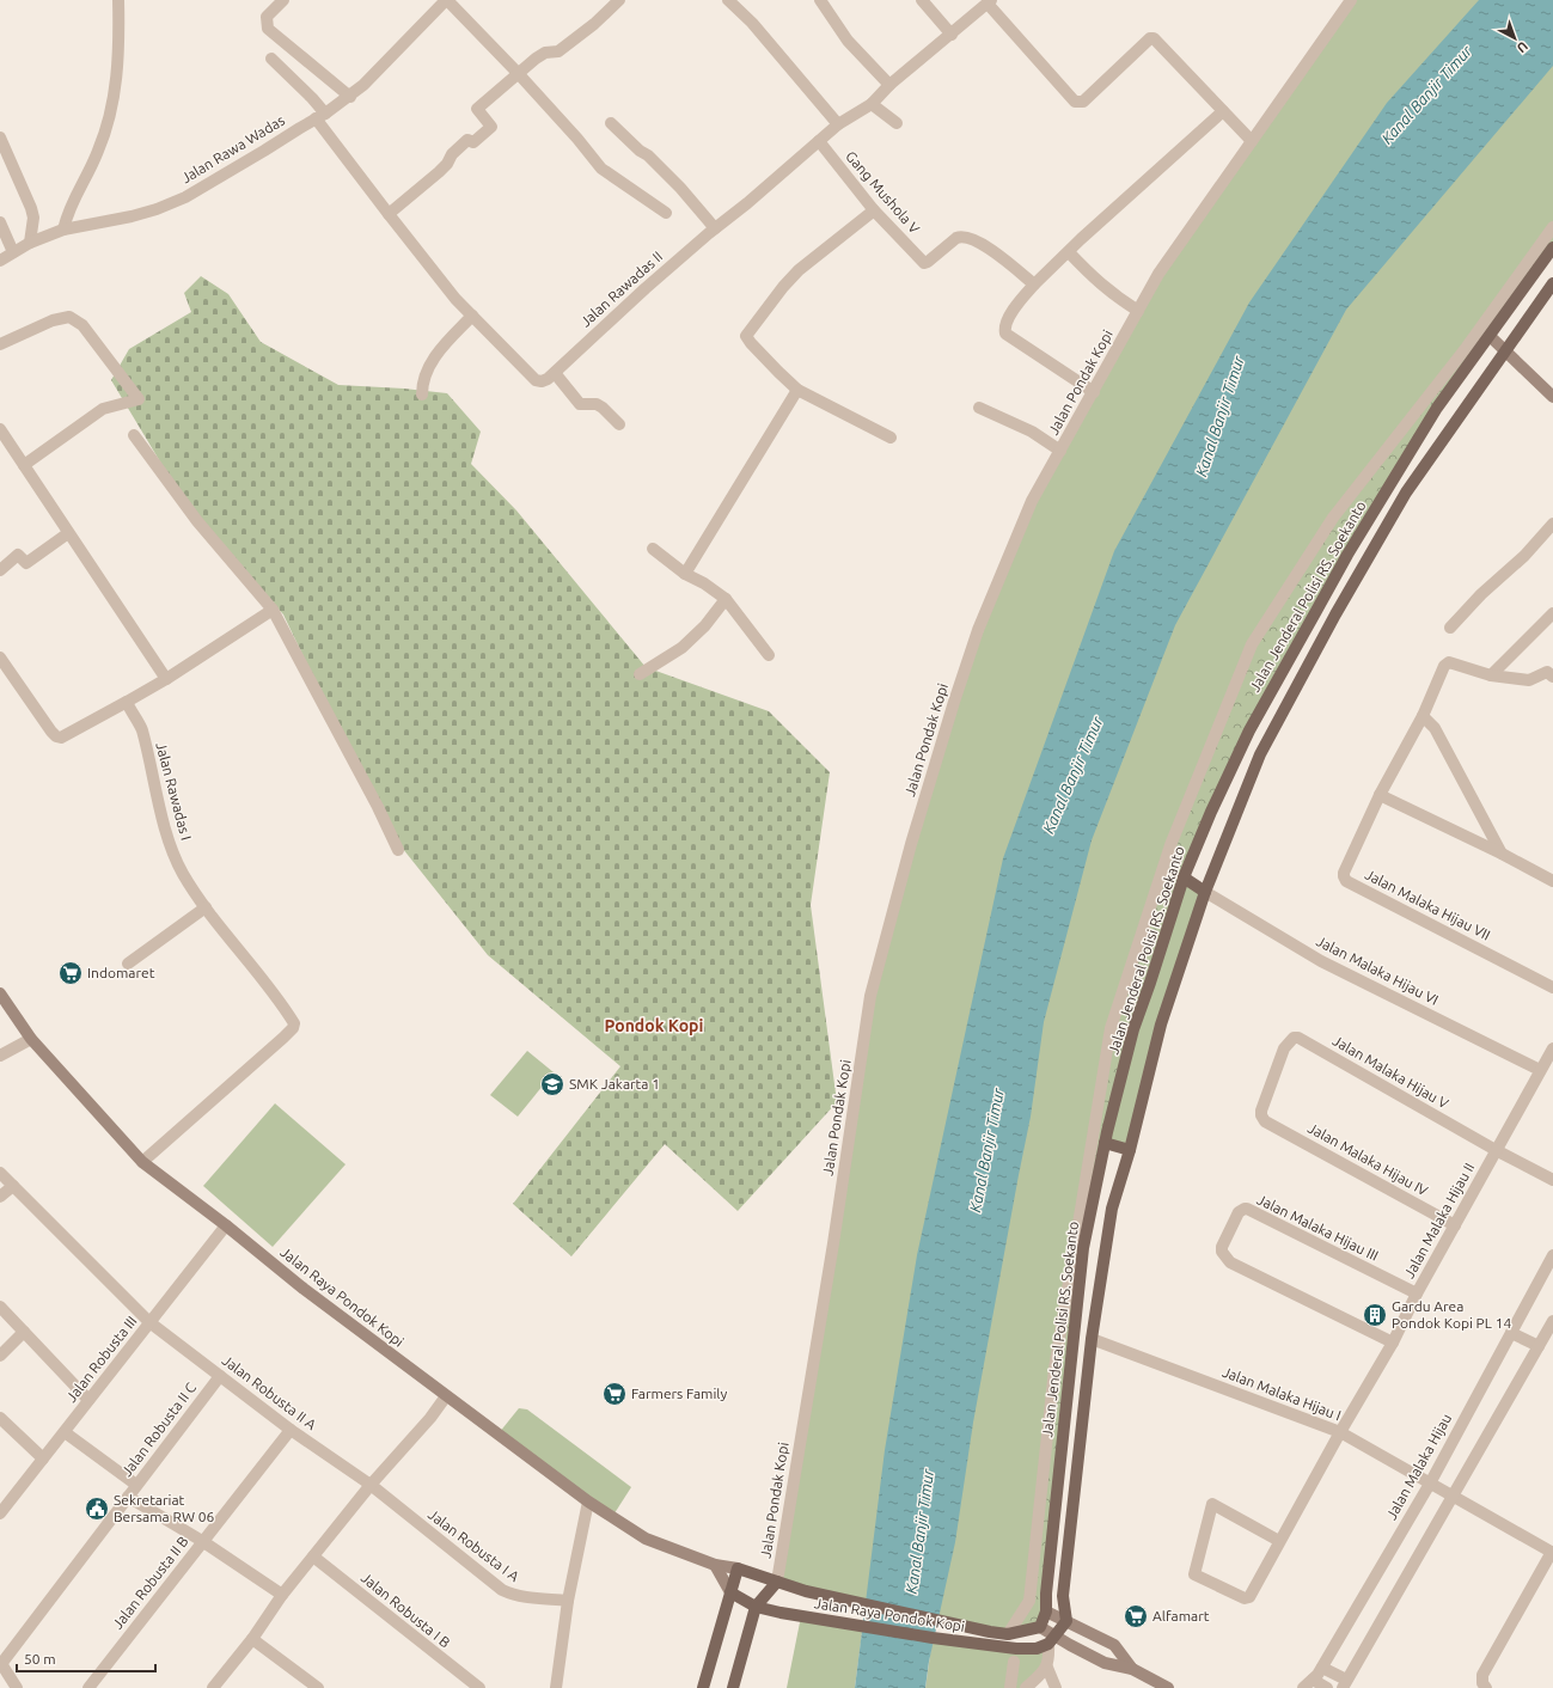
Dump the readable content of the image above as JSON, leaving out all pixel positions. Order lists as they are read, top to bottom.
{
  "streets": {
    "main road": ["Jalan Jenderal Polisi RS. Soekanto", "Jalan Raya Pondok Kopi"],
    "street": [
      "Jalan Rawa Wadas",
      "Gang Mushola V",
      "Jalan Rawadas II",
      "Jalan Pondak Kopi",
      "Jalan Rawadas I",
      "Jalan Malaka Hijau VII",
      "Jalan Malaka Hijau VI",
      "Jalan Malaka Hijau V",
      "Jalan Malaka Hijau IV",
      "Jalan Malaka Hijau II",
      "Jalan Malaka Hijau III",
      "Jalan Robusta III",
      "Jalan Robusta II A",
      "Jalan Malaka Hijau I",
      "Jalan Robusta II C",
      "Jalan Malaka Hijau",
      "Jalan Robusta I A",
      "Jalan Robusta II B",
      "Jalan Robusta I B"
    ]
  },
  "crossings": [
    ["Jalan Rawa Wadas", "Jalan Rawadas II"],
    ["Gang Mushola V", "Jalan Rawadas II"],
    ["Jalan Pondak Kopi", "Jalan Raya Pondok Kopi"],
    ["Jalan Rawadas I", "Jalan Raya Pondok Kopi"],
    ["Jalan Malaka Hijau VI", "Jalan Malaka Hijau II"],
    ["Jalan Malaka Hijau V", "Jalan Malaka Hijau IV"],
    ["Jalan Malaka Hijau V", "Jalan Malaka Hijau II"],
    ["Jalan Malaka Hijau IV", "Jalan Malaka Hijau II"],
    ["Jalan Malaka Hijau II", "Jalan Malaka Hijau III"],
    ["Jalan Malaka Hijau II", "Jalan Malaka Hijau I"],
    ["Jalan Raya Pondok Kopi", "Jalan Robusta III"],
    ["Jalan Robusta III", "Jalan Robusta II A"],
    ["Jalan Robusta II A", "Jalan Robusta II C"],
    ["Jalan Robusta II A", "Jalan Robusta I A"],
    ["Jalan Robusta II A", "Jalan Robusta II B"],
    ["Jalan Malaka Hijau I", "Jalan Malaka Hijau"]
  ],
  "districts": ["Pondok Kopi"],
  "water": ["Kanal Banjir Timur"],
  "places": {
    "supermarket": ["Indomaret", "Farmers Family", "Alfamart"],
    "school or university": ["SMK Jakarta 1"],
    "building": ["Gardu Area Pondok Kopi PL 14"],
    "public building": ["Sekretariat Bersama RW 06"]
  },
  "scale_bar": "50 m",
  "north": "bottom right"
}
